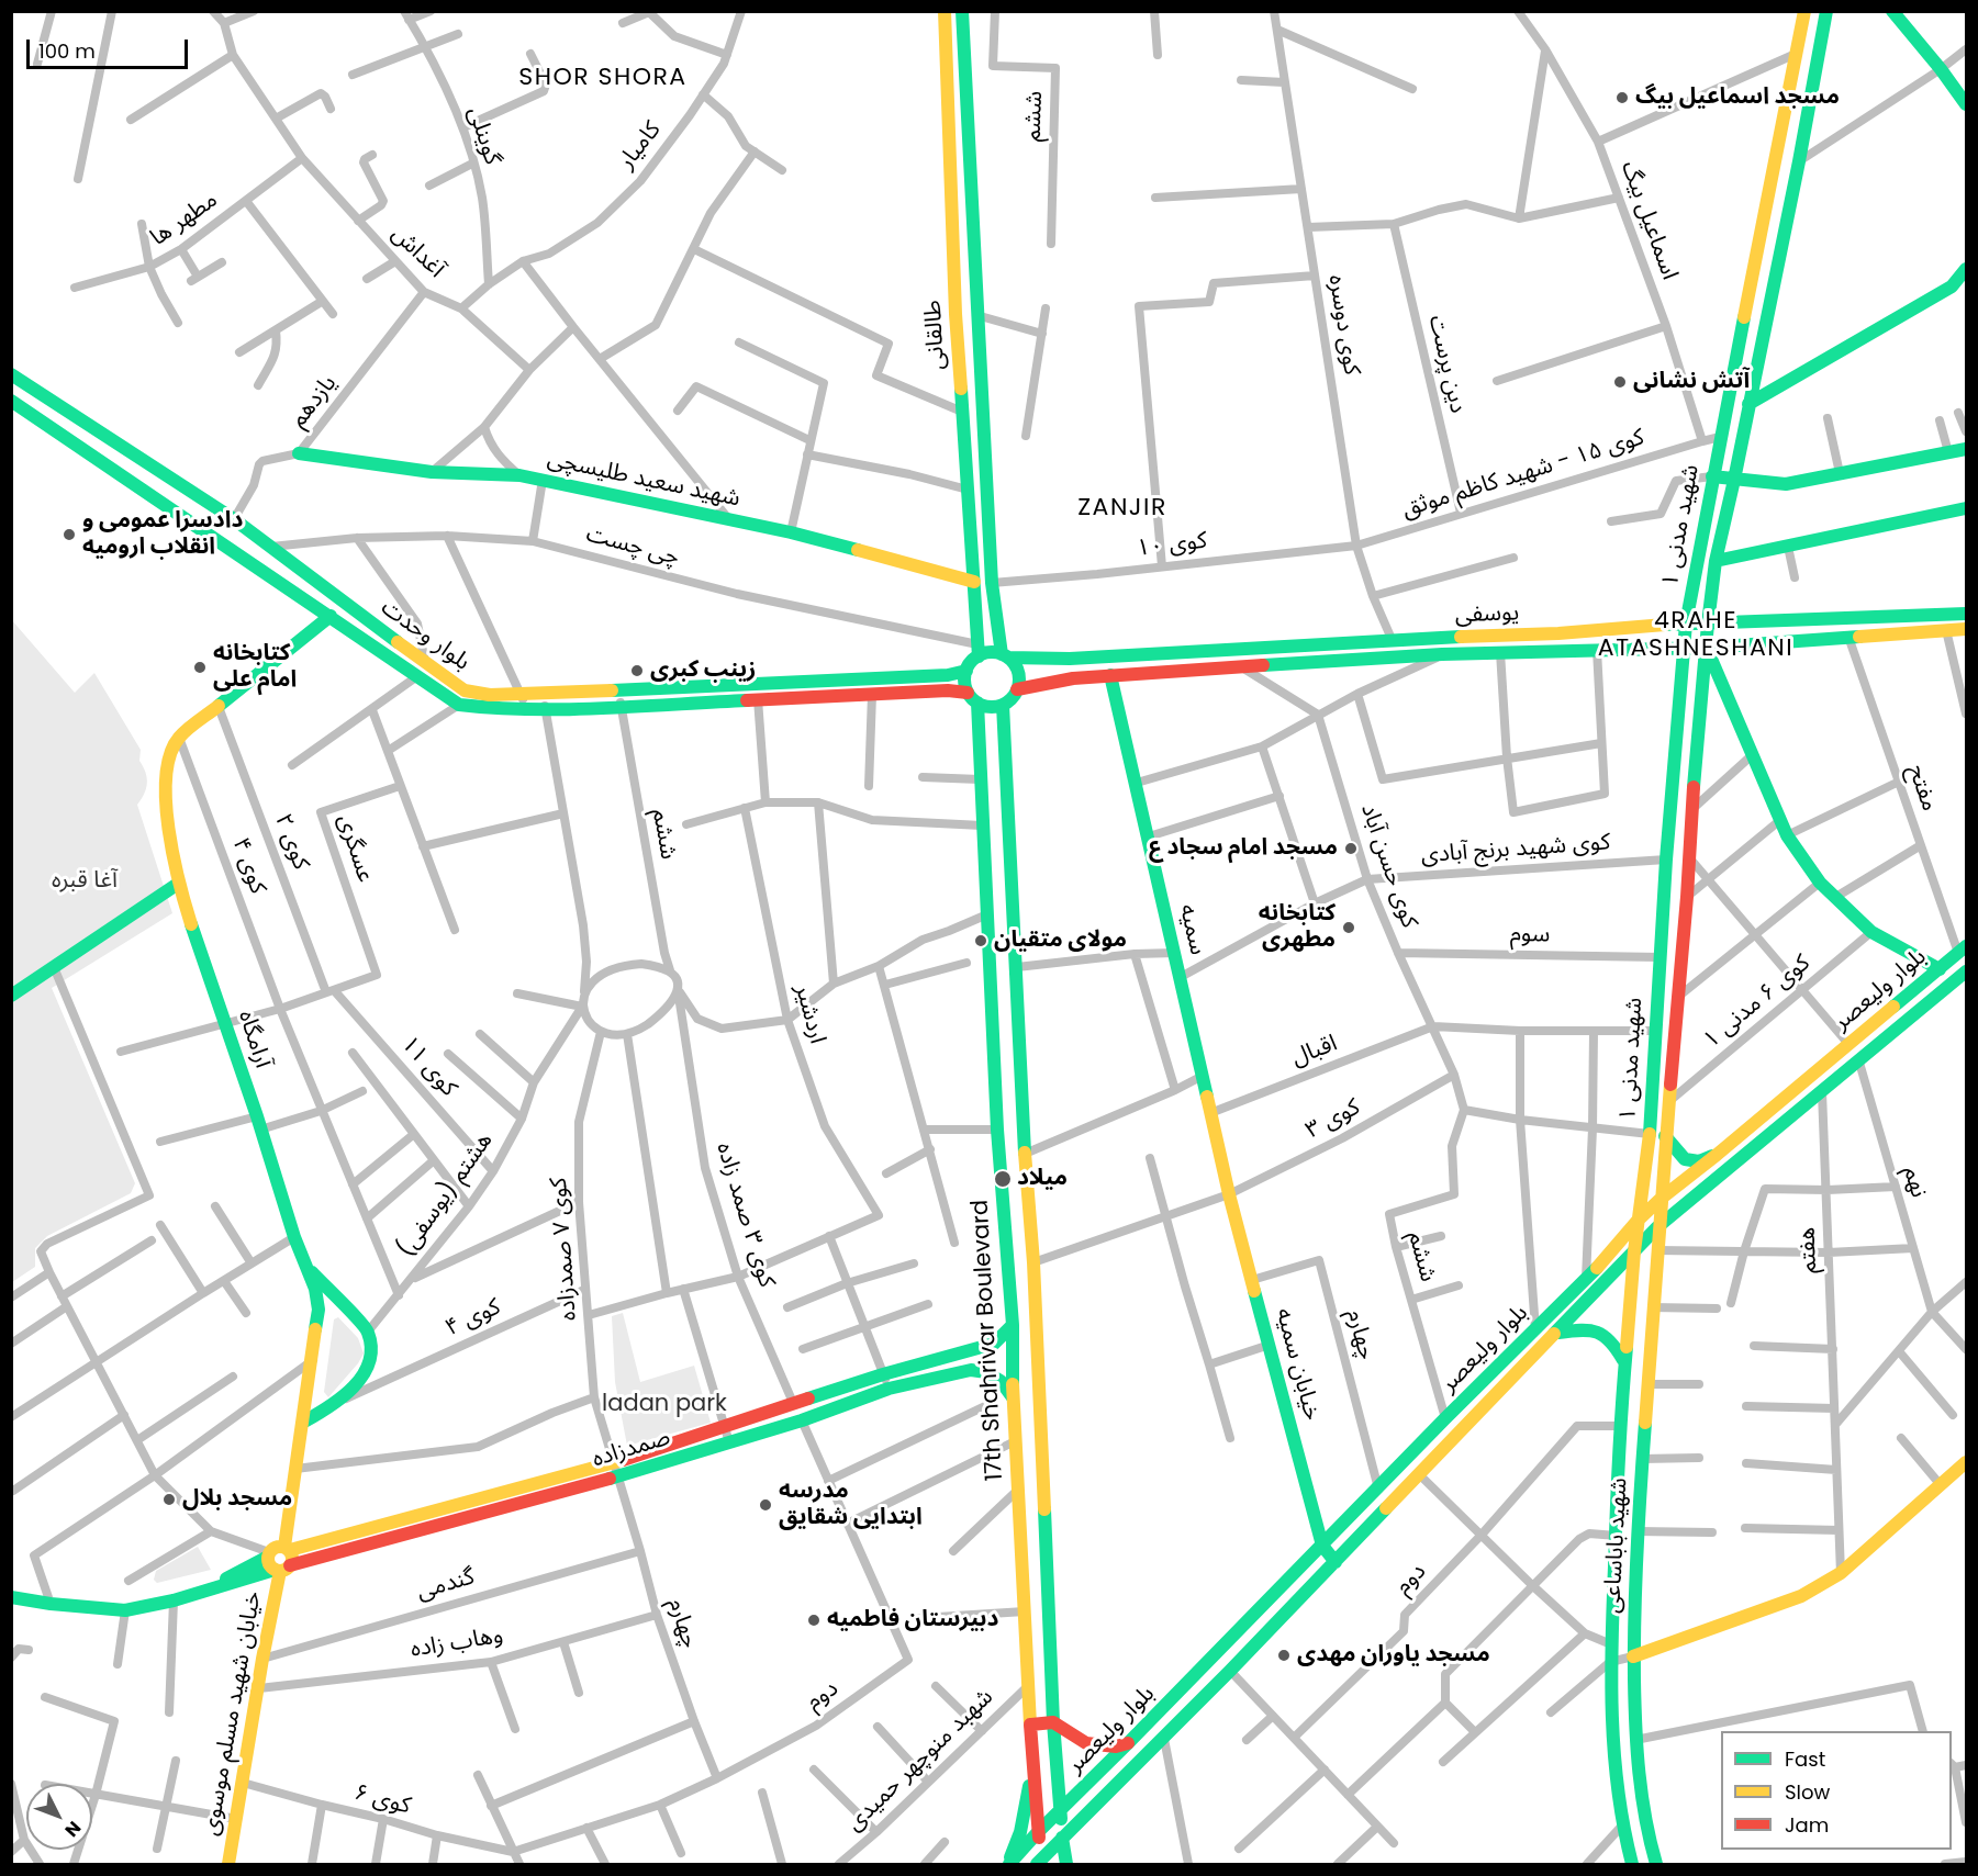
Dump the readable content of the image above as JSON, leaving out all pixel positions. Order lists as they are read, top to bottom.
{
  "streets": {
    "main road": [
      "طالقانی",
      "شهید سعید طلیسچی",
      "شهید مدنی ۱",
      "یوسفی",
      "بلوار وحدت",
      "سمیه",
      "بلوار ولیعصر",
      "آرامگاه",
      "17th Shahrivar Boulevard",
      "خیابان سمیه",
      "صمدزاده",
      "شهید باباساعی",
      "خیابان شهید مسلم موسوی"
    ],
    "street": [
      "ششم",
      "گوینلی",
      "کامیار",
      "مطهر ها",
      "اسماعیل بیگ",
      "آغداش",
      "کوی دوسره",
      "دین پرست",
      "یازدهم",
      "کوی ۱۵ - شهید کاظم موثق",
      "کوی ۱۰",
      "چی چست",
      "مفتح",
      "کوی ۲",
      "عسگری",
      "کوی شهید برنج آبادی",
      "کوی ۴",
      "کوی حسن آباد",
      "سوم",
      "کوی ۶ مدنی ۱",
      "اردشیر",
      "اقبال",
      "کوی ۱۱",
      "کوی ۳",
      "نهم",
      "هشتم (یوسفی)",
      "کوی ۳ صمد زاده",
      "کوی ۷ صمدزاده",
      "هفتم",
      "چهارم",
      "دوم",
      "گندمی",
      "وهاب زاده",
      "شهبد منوچهر حمیدی",
      "کوی ۶"
    ]
  },
  "crossings": [
    ["ششم", "بلوار وحدت"],
    ["ششم", "کوی حسن آباد"],
    ["ششم", "بلوار ولیعصر"],
    ["ششم", "هشتم (یوسفی)"],
    ["ششم", "کوی ۳ صمد زاده"],
    ["ششم", "کوی ۷ صمدزاده"],
    ["گوینلی", "کامیار"],
    ["کامیار", "آغداش"],
    ["مطهر ها", "آغداش"],
    ["اسماعیل بیگ", "کوی ۱۵ - شهید کاظم موثق"],
    ["آغداش", "یازدهم"],
    ["کوی دوسره", "کوی ۱۵ - شهید کاظم موثق"],
    ["کوی دوسره", "کوی ۱۰"],
    ["کوی دوسره", "یوسفی"],
    ["طالقانی", "شهید سعید طلیسچی"],
    ["طالقانی", "کوی ۱۰"],
    ["طالقانی", "چی چست"],
    ["طالقانی", "یوسفی"],
    ["طالقانی", "بلوار وحدت"],
    ["طالقانی", "17th Shahrivar Boulevard"],
    ["دین پرست", "کوی ۱۵ - شهید کاظم موثق"],
    ["یازدهم", "شهید سعید طلیسچی"],
    ["یازدهم", "بلوار وحدت"],
    ["کوی ۱۵ - شهید کاظم موثق", "کوی ۱۰"],
    ["شهید مدنی ۱", "یوسفی"],
    ["شهید مدنی ۱", "کوی شهید برنج آبادی"],
    ["شهید مدنی ۱", "سوم"],
    ["شهید مدنی ۱", "بلوار ولیعصر"],
    ["شهید مدنی ۱", "کوی ۶ مدنی ۱"],
    ["شهید مدنی ۱", "شهید باباساعی"],
    ["چی چست", "یوسفی"],
    ["چی چست", "بلوار وحدت"],
    ["چی چست", "17th Shahrivar Boulevard"],
    ["یوسفی", "بلوار وحدت"],
    ["یوسفی", "مفتح"],
    ["یوسفی", "سمیه"],
    ["یوسفی", "17th Shahrivar Boulevard"],
    ["بلوار وحدت", "17th Shahrivar Boulevard"],
    ["مفتح", "بلوار ولیعصر"],
    ["کوی ۲", "عسگری"],
    ["کوی ۲", "کوی ۱۱"],
    ["عسگری", "کوی ۱۱"],
    ["کوی شهید برنج آبادی", "کوی حسن آباد"],
    ["کوی ۴", "آرامگاه"],
    ["کوی ۴", "هشتم (یوسفی)"],
    ["کوی ۴", "کوی ۷ صمدزاده"],
    ["کوی حسن آباد", "سوم"],
    ["کوی حسن آباد", "اقبال"],
    ["کوی حسن آباد", "کوی ۳"],
    ["سمیه", "اقبال"],
    ["سمیه", "کوی ۳"],
    ["سمیه", "خیابان سمیه"],
    ["بلوار ولیعصر", "نهم"],
    ["بلوار ولیعصر", "هفتم"],
    ["بلوار ولیعصر", "چهارم"],
    ["بلوار ولیعصر", "17th Shahrivar Boulevard"],
    ["بلوار ولیعصر", "خیابان سمیه"],
    ["بلوار ولیعصر", "شهید باباساعی"],
    ["آرامگاه", "صمدزاده"],
    ["آرامگاه", "خیابان شهید مسلم موسوی"],
    ["کوی ۱۱", "هشتم (یوسفی)"],
    ["کوی ۳", "17th Shahrivar Boulevard"],
    ["کوی ۳", "خیابان سمیه"],
    ["هشتم (یوسفی)", "کوی ۳ صمد زاده"],
    ["هشتم (یوسفی)", "کوی ۷ صمدزاده"],
    ["کوی ۳ صمد زاده", "کوی ۷ صمدزاده"],
    ["کوی ۳ صمد زاده", "صمدزاده"],
    ["کوی ۷ صمدزاده", "چهارم"],
    ["کوی ۷ صمدزاده", "صمدزاده"],
    ["چهارم", "خیابان سمیه"],
    ["چهارم", "صمدزاده"],
    ["چهارم", "دوم"],
    ["چهارم", "گندمی"],
    ["چهارم", "وهاب زاده"],
    ["17th Shahrivar Boulevard", "صمدزاده"],
    ["17th Shahrivar Boulevard", "شهبد منوچهر حمیدی"],
    ["صمدزاده", "دوم"],
    ["صمدزاده", "خیابان شهید مسلم موسوی"],
    ["شهید باباساعی", "دوم"],
    ["دوم", "کوی ۶"],
    ["گندمی", "خیابان شهید مسلم موسوی"],
    ["وهاب زاده", "خیابان شهید مسلم موسوی"],
    ["خیابان شهید مسلم موسوی", "کوی ۶"]
  ],
  "districts": ["SHOR SHORA", "ZANJIR", "4RAHE ATASHNESHANI"],
  "parks": ["آغا قبره", "ladan park"],
  "places": [
    "مسجد اسماعیل بیگ",
    "آتش نشانی",
    "دادسرا عمومی و انقلاب ارومیه",
    "کتابخانه امام علی",
    "زینب کبری",
    "مسجد امام سجاد ع",
    "کتابخانه مطهری",
    "مولای متقیان",
    "میلاد",
    "مسجد بلال",
    "مدرسه ابتدایی شقایق",
    "دبیرستان فاطمیه",
    "مسجد یاوران مهدی"
  ],
  "legend": ["Fast", "Slow", "Jam"],
  "scale_bar": "100 m",
  "north": "bottom right"
}
